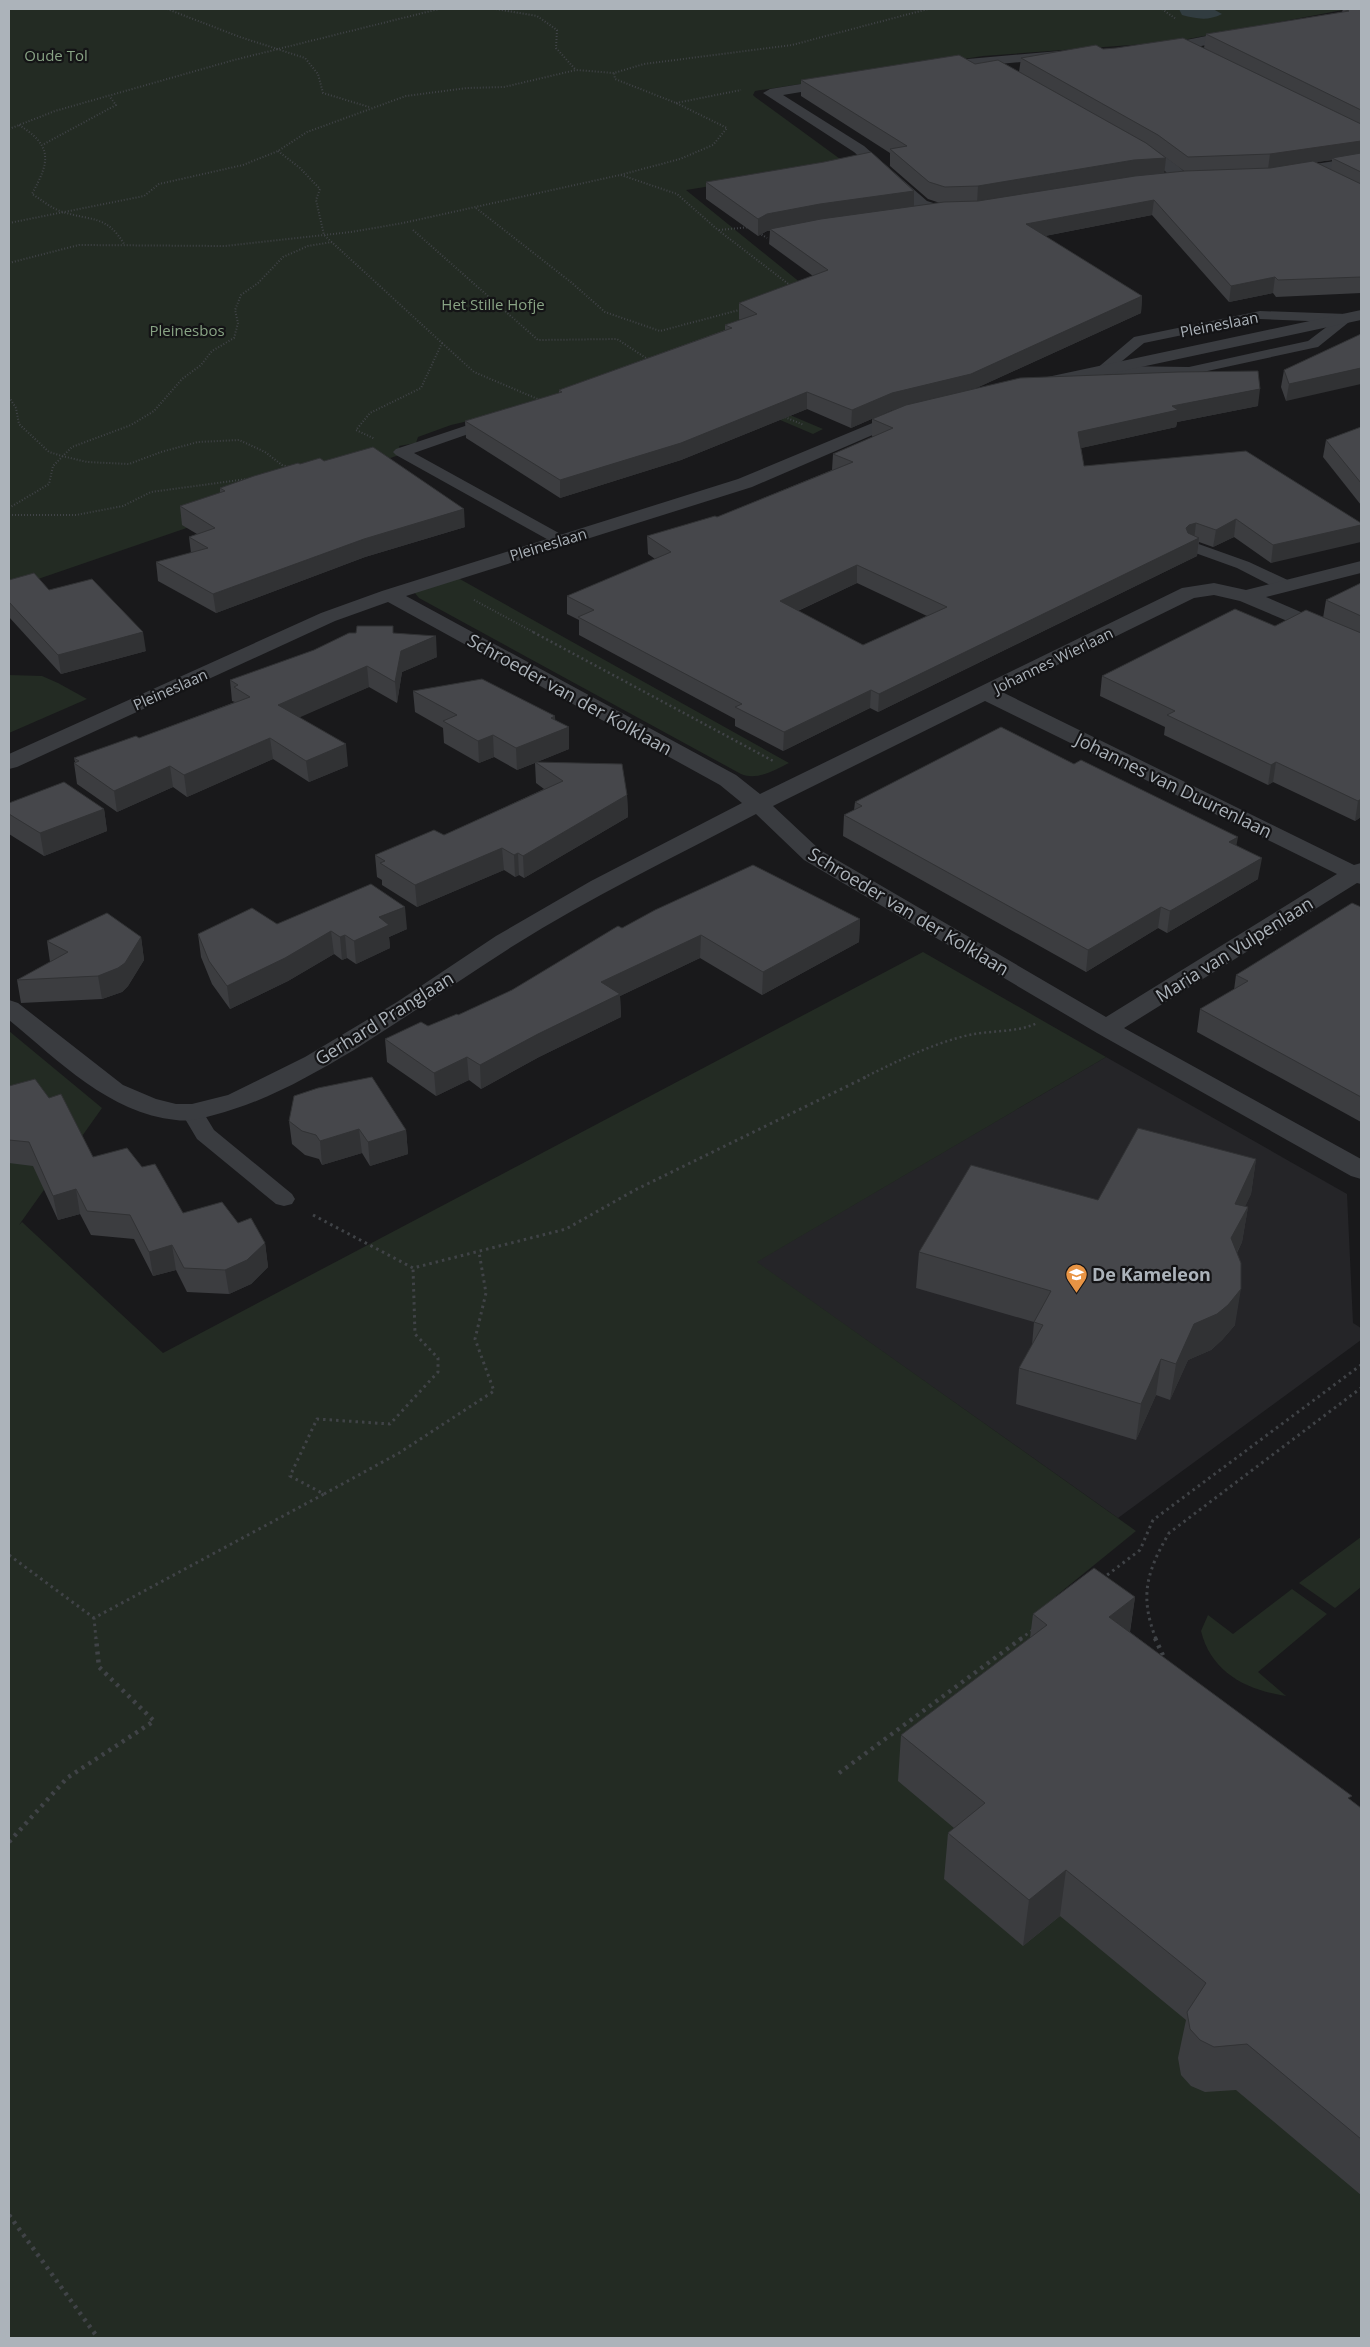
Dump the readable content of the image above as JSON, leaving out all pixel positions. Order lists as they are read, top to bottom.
{
  "streets": {
    "street": [
      "Pleineslaan",
      "Johannes Wierlaan",
      "Schroeder van der Kolklaan",
      "Johannes van Duurenlaan",
      "Maria van Vulpenlaan",
      "Gerhard Pranglaan"
    ]
  },
  "crossings": [
    ["Pleineslaan", "Schroeder van der Kolklaan"],
    ["Johannes Wierlaan", "Schroeder van der Kolklaan"],
    ["Johannes Wierlaan", "Johannes van Duurenlaan"],
    ["Johannes Wierlaan", "Gerhard Pranglaan"],
    ["Schroeder van der Kolklaan", "Maria van Vulpenlaan"],
    ["Schroeder van der Kolklaan", "Gerhard Pranglaan"],
    ["Johannes van Duurenlaan", "Maria van Vulpenlaan"]
  ],
  "parks": ["Oude Tol", "Het Stille Hofje", "Pleinesbos"],
  "places": {
    "school or university": ["De Kameleon"]
  }
}
